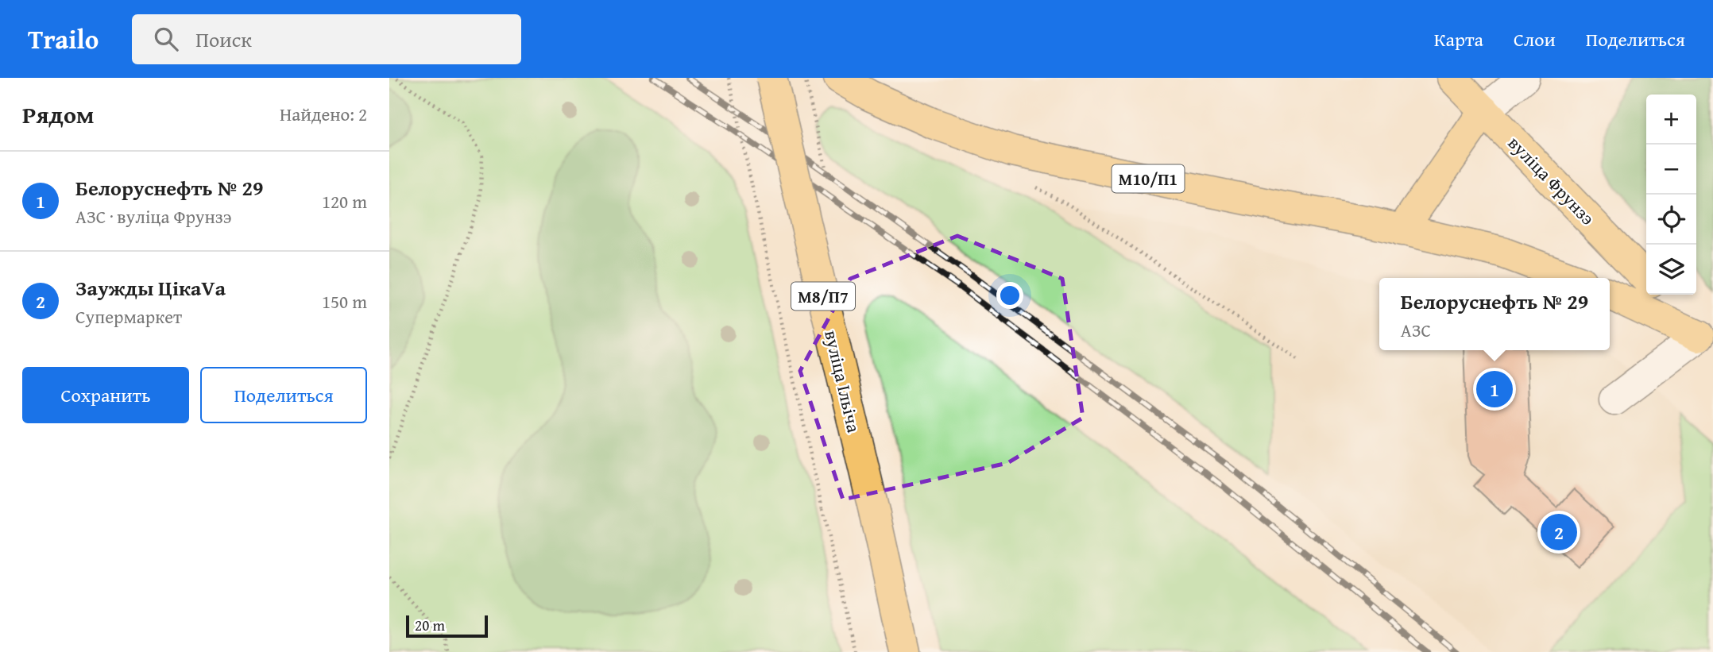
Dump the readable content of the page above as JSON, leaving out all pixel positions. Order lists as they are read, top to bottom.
{
  "streets": {
    "main road": [
      "М10/П1",
      "вуліца Фрунзэ",
      "М8/П7",
      "вуліца Ільіча"
    ]
  },
  "scale_bar": "20 m",
  "page": {
    "header": "Trailo",
    "search": "Поиск",
    "nav": ["Карта", "Слои", "Поделиться"],
    "heading": ["Рядом", "Найдено: 2"],
    "map_buttons": ["+", "−"],
    "list": [
      {
        "mark": "1",
        "name": "Белоруснефть № 29",
        "note": "АЗС · вуліца Фрунзэ",
        "value": "120 m"
      },
      {
        "mark": "2",
        "name": "Заужды ЦікаVа",
        "note": "Супермаркет",
        "value": "150 m"
      }
    ],
    "popup": ["Белоруснефть № 29", "АЗС"],
    "buttons": ["Сохранить", "Поделиться"],
    "pins": ["1", "2"],
    "scale": "20 m"
  }
}
